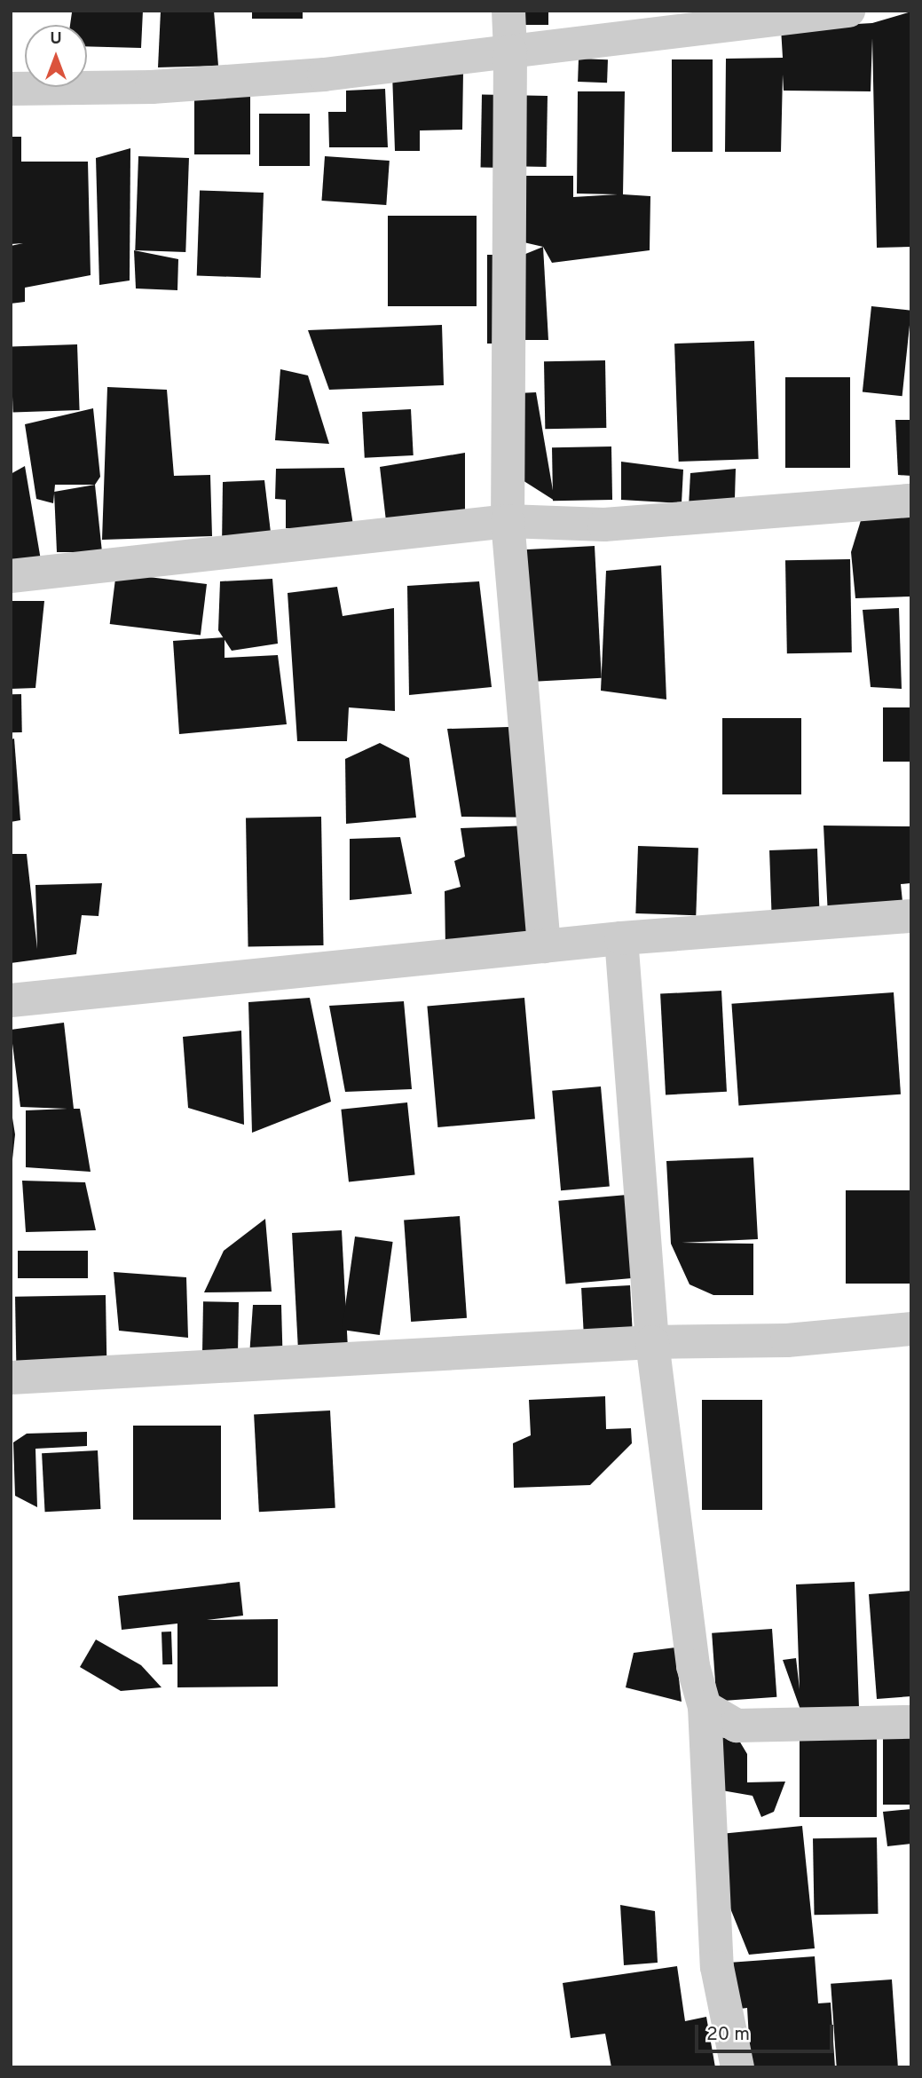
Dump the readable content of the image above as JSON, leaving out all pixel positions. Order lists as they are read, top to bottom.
{
  "scale_bar": "20 m",
  "north": "top"
}
